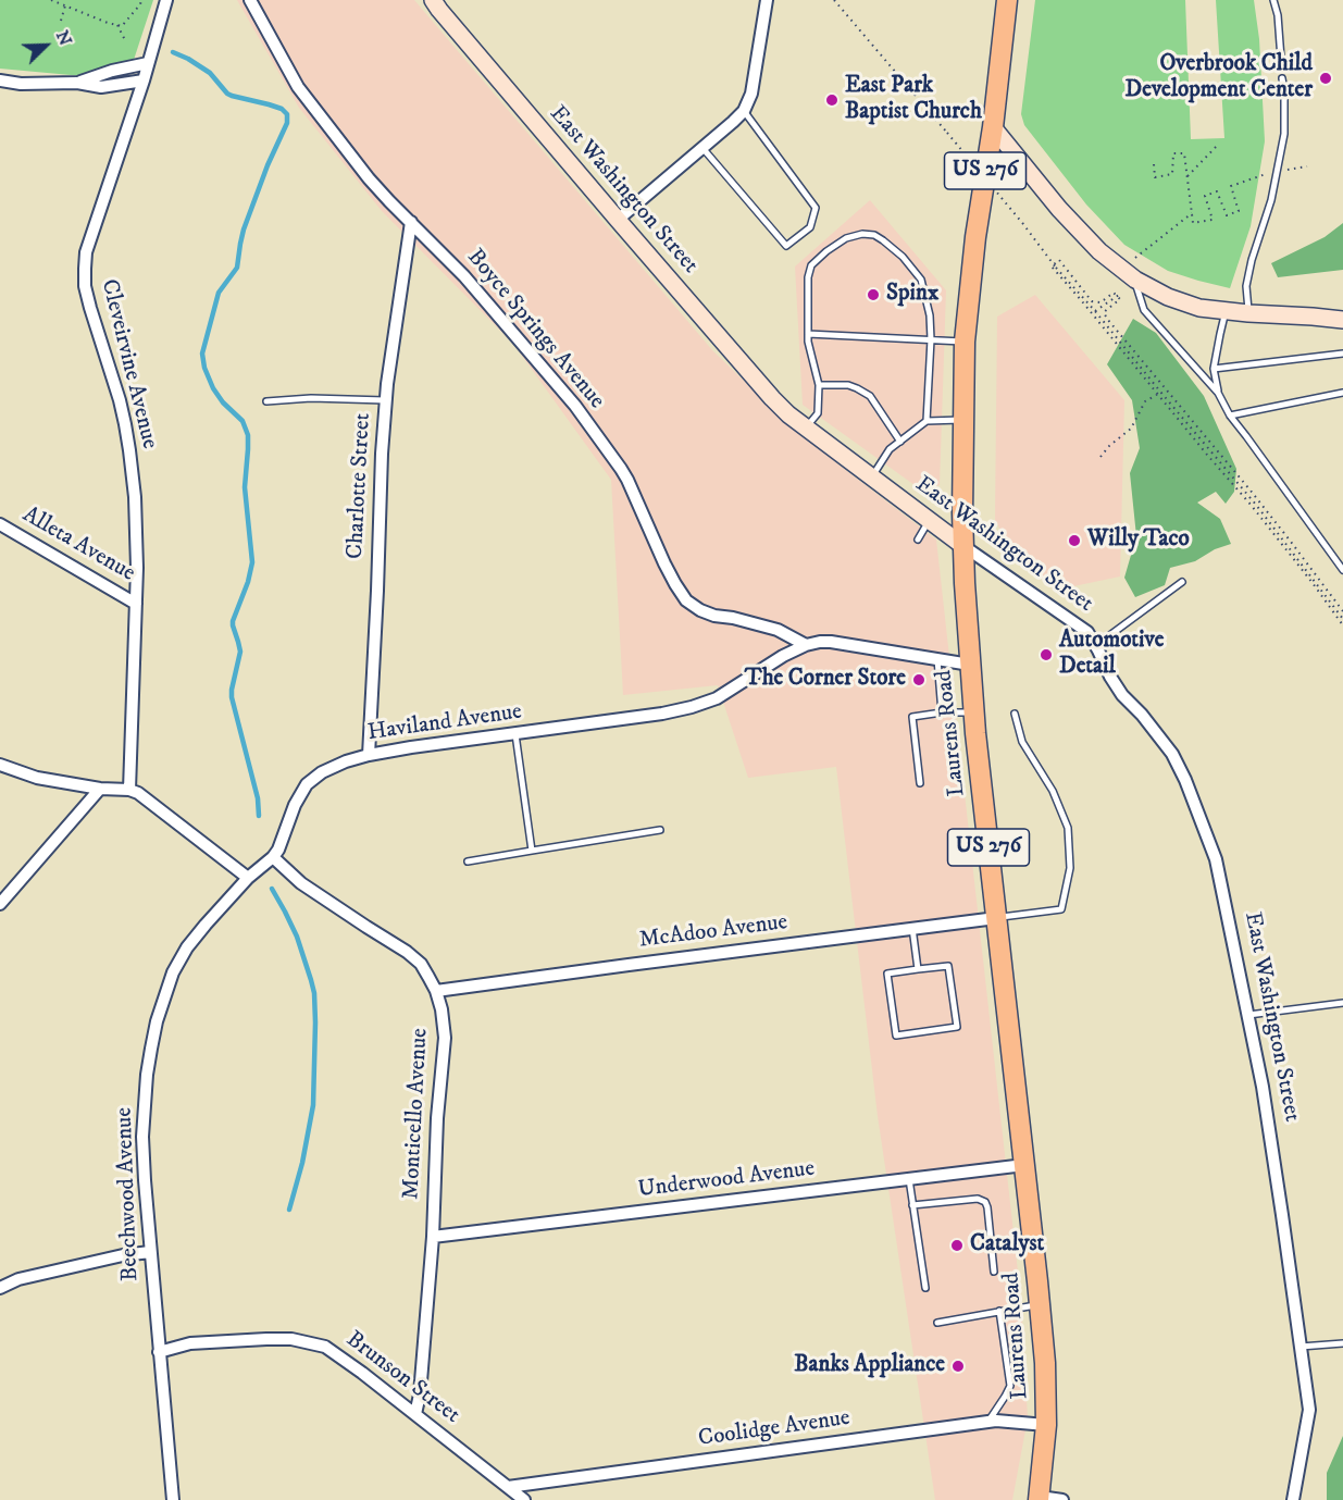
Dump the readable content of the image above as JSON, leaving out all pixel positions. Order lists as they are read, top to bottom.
{
  "streets": {
    "main road": ["US 276", "Laurens Road"],
    "street": [
      "East Washington Street",
      "Boyce Springs Avenue",
      "Cleveirvine Avenue",
      "Charlotte Street",
      "Alleta Avenue",
      "Haviland Avenue",
      "McAdoo Avenue",
      "Monticello Avenue",
      "Underwood Avenue",
      "Beechwood Avenue",
      "Brunson Street",
      "Coolidge Avenue"
    ]
  },
  "crossings": [
    ["East Washington Street", "Laurens Road"],
    ["Boyce Springs Avenue", "Charlotte Street"],
    ["Boyce Springs Avenue", "Haviland Avenue"],
    ["Cleveirvine Avenue", "Alleta Avenue"],
    ["Charlotte Street", "Haviland Avenue"],
    ["Haviland Avenue", "Laurens Road"],
    ["Haviland Avenue", "Monticello Avenue"],
    ["Haviland Avenue", "Beechwood Avenue"],
    ["Laurens Road", "McAdoo Avenue"],
    ["Laurens Road", "Underwood Avenue"],
    ["Laurens Road", "Coolidge Avenue"],
    ["McAdoo Avenue", "Monticello Avenue"],
    ["Monticello Avenue", "Underwood Avenue"],
    ["Monticello Avenue", "Brunson Street"],
    ["Beechwood Avenue", "Brunson Street"],
    ["Brunson Street", "Coolidge Avenue"]
  ],
  "places": [
    "Overbrook Child Development Center",
    "East Park Baptist Church",
    "Spinx",
    "Willy Taco",
    "Automotive Detail",
    "The Corner Store",
    "Catalyst",
    "Banks Appliance"
  ],
  "north": "top right"
}
